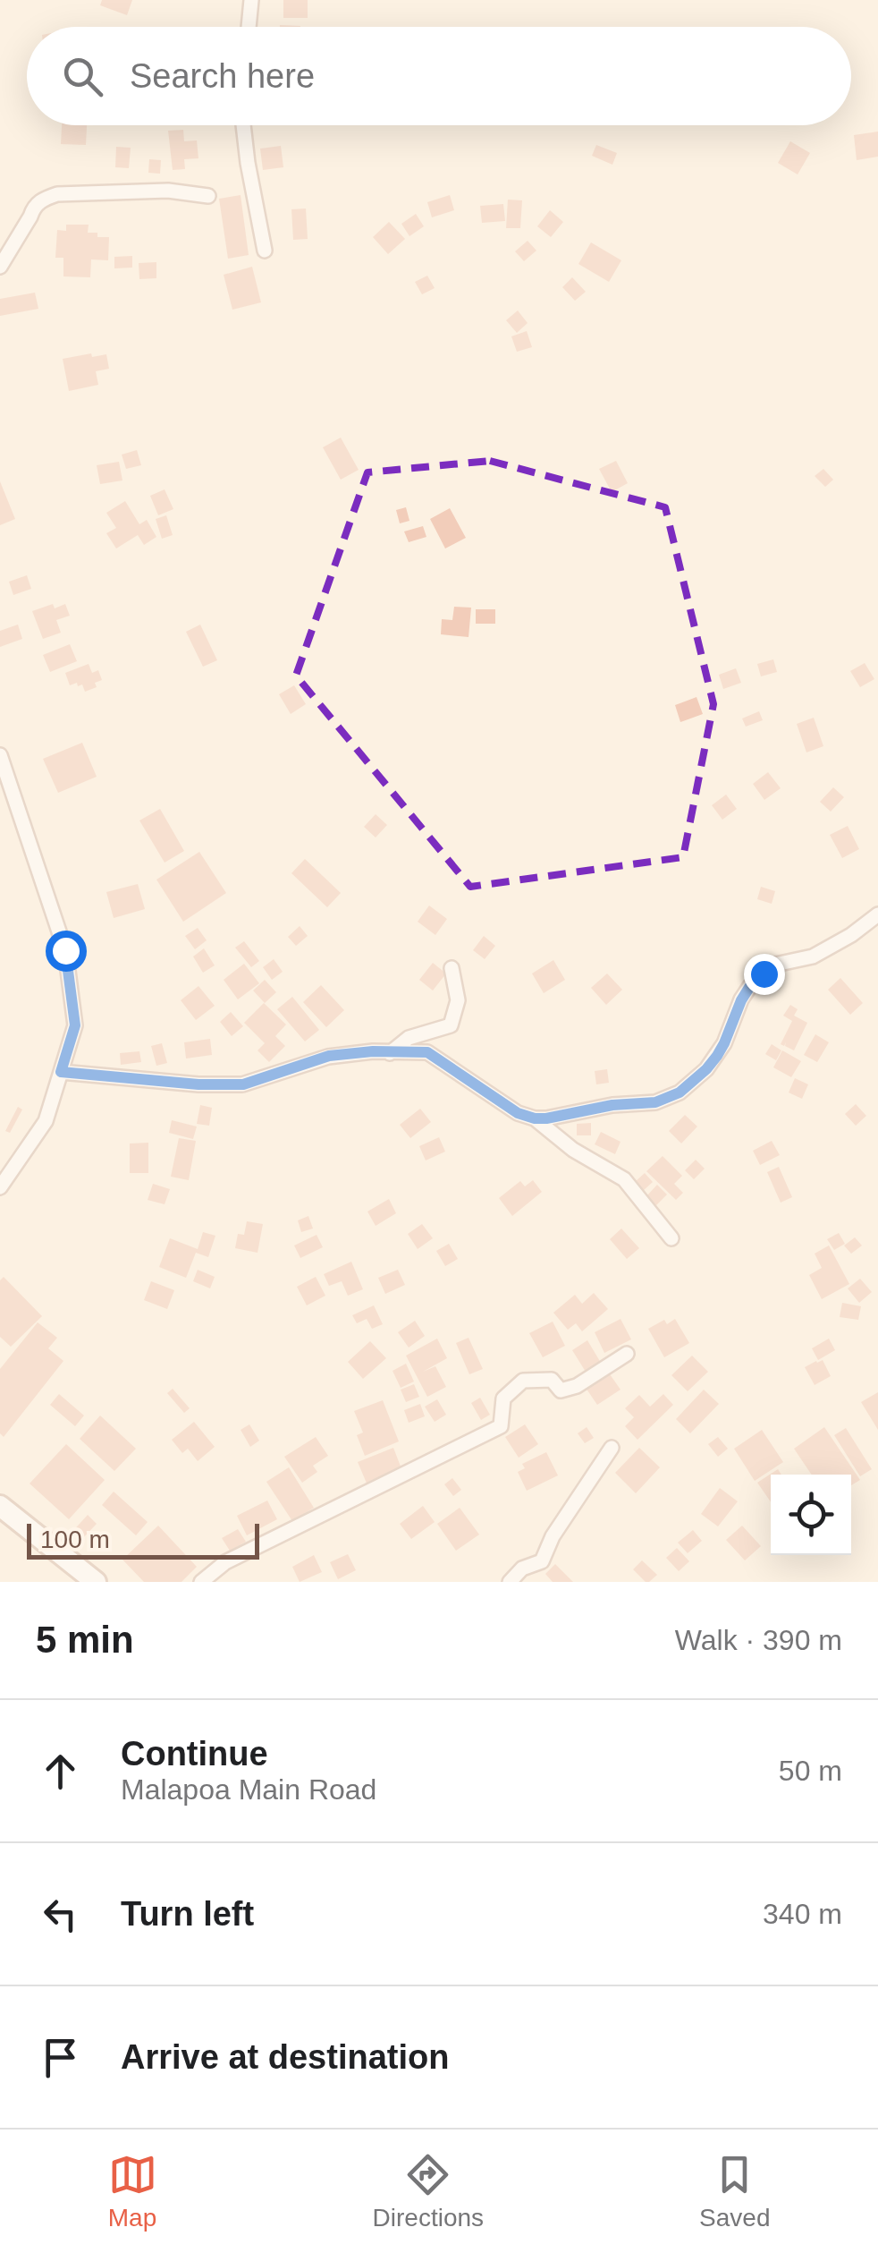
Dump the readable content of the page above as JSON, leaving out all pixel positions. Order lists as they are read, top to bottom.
{
  "scale_bar": "100 m",
  "page": {
    "search": "Search here",
    "scale": "100 m",
    "heading": ["5 min", "Walk · 390 m"],
    "list": [
      ["Continue", "Malapoa Main Road", "50 m"],
      ["Turn left", "340 m"],
      "Arrive at destination"
    ],
    "nav": ["Map", "Directions", "Saved"]
  }
}
